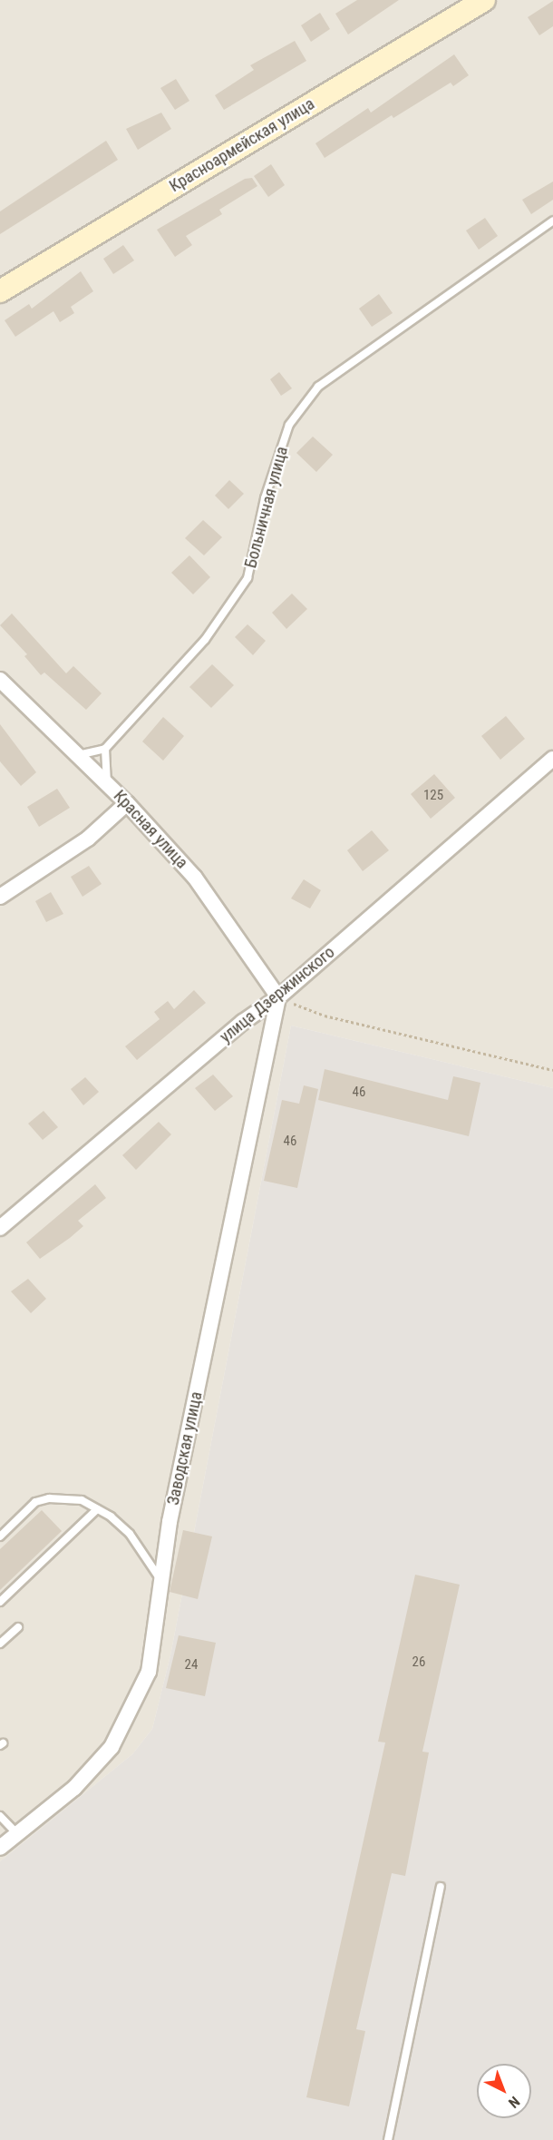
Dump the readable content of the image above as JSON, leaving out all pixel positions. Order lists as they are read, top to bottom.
{
  "streets": {
    "main road": ["Красноармейская улица"],
    "street": ["Красная улица", "улица Дзержинского", "Заводская улица"],
    "lane": ["Больничная улица"]
  },
  "crossings": [
    ["Красная улица", "улица Дзержинского"],
    ["Красная улица", "Заводская улица"],
    ["улица Дзержинского", "Заводская улица"]
  ],
  "house_numbers": [
    "125",
    "46",
    "46",
    "26",
    "24"
  ],
  "north": "bottom right"
}
